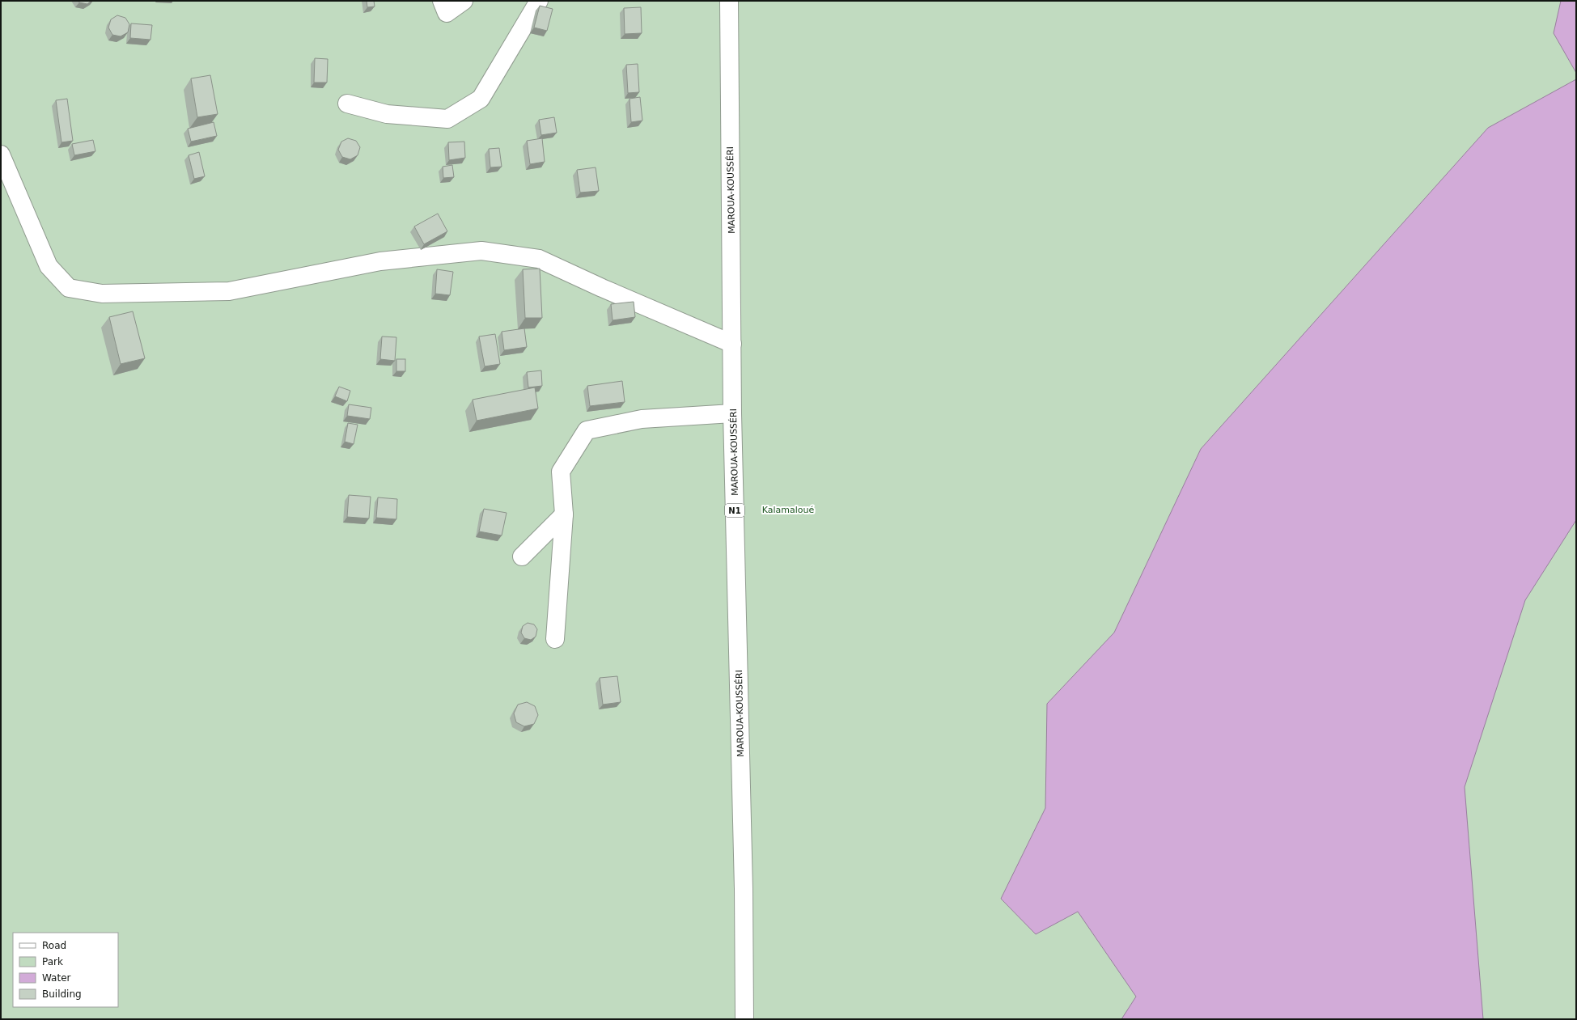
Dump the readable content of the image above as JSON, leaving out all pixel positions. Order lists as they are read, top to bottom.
{
  "streets": {
    "main road": ["MAROUA-KOUSSÉRI", "N1"]
  },
  "parks": ["Kalamaloué"],
  "legend": [
    "Road",
    "Park",
    "Water",
    "Building"
  ]
}
